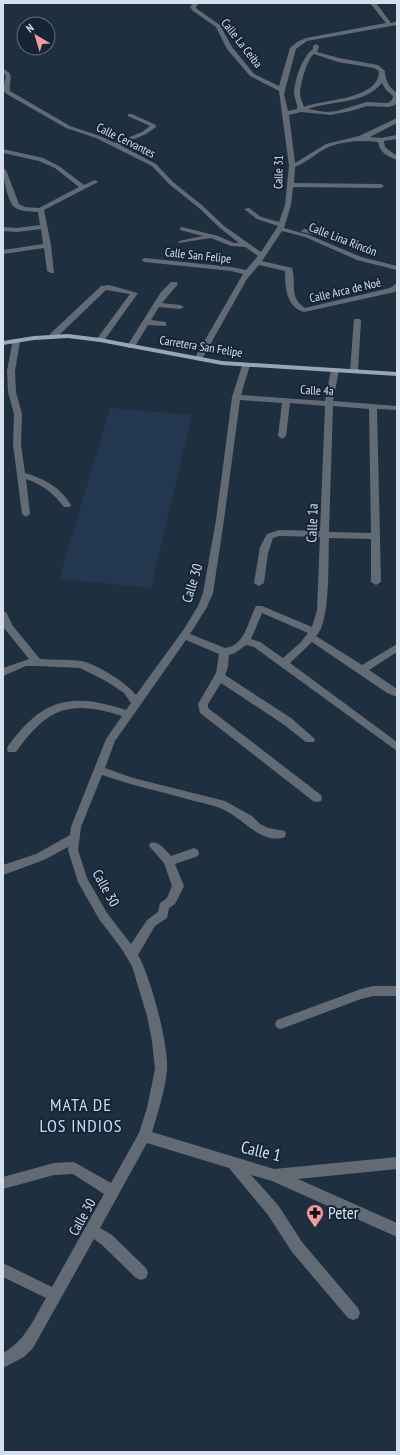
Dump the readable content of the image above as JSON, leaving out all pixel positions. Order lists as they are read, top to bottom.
{
  "streets": {
    "main road": ["Carretera San Felipe"],
    "street": [
      "Calle La Ceiba",
      "Calle Cervantes",
      "Calle 31",
      "Calle Lina Rincón",
      "Calle San Felipe",
      "Calle Arca de Noé",
      "Calle 4a",
      "Calle 1a",
      "Calle 30",
      "Calle 1"
    ]
  },
  "crossings": [
    ["Calle La Ceiba", "Calle 31"],
    ["Calle Cervantes", "Calle 31"],
    ["Calle 31", "Calle Lina Rincón"],
    ["Calle 31", "Calle San Felipe"],
    ["Calle 31", "Calle Arca de Noé"],
    ["Calle 31", "Carretera San Felipe"],
    ["Carretera San Felipe", "Calle 1a"],
    ["Carretera San Felipe", "Calle 30"],
    ["Calle 4a", "Calle 1a"],
    ["Calle 4a", "Calle 30"],
    ["Calle 30", "Calle 1"]
  ],
  "districts": ["MATA DE LOS INDIOS"],
  "places": {
    "pharmacy": ["Peter"]
  },
  "north": "top left"
}
